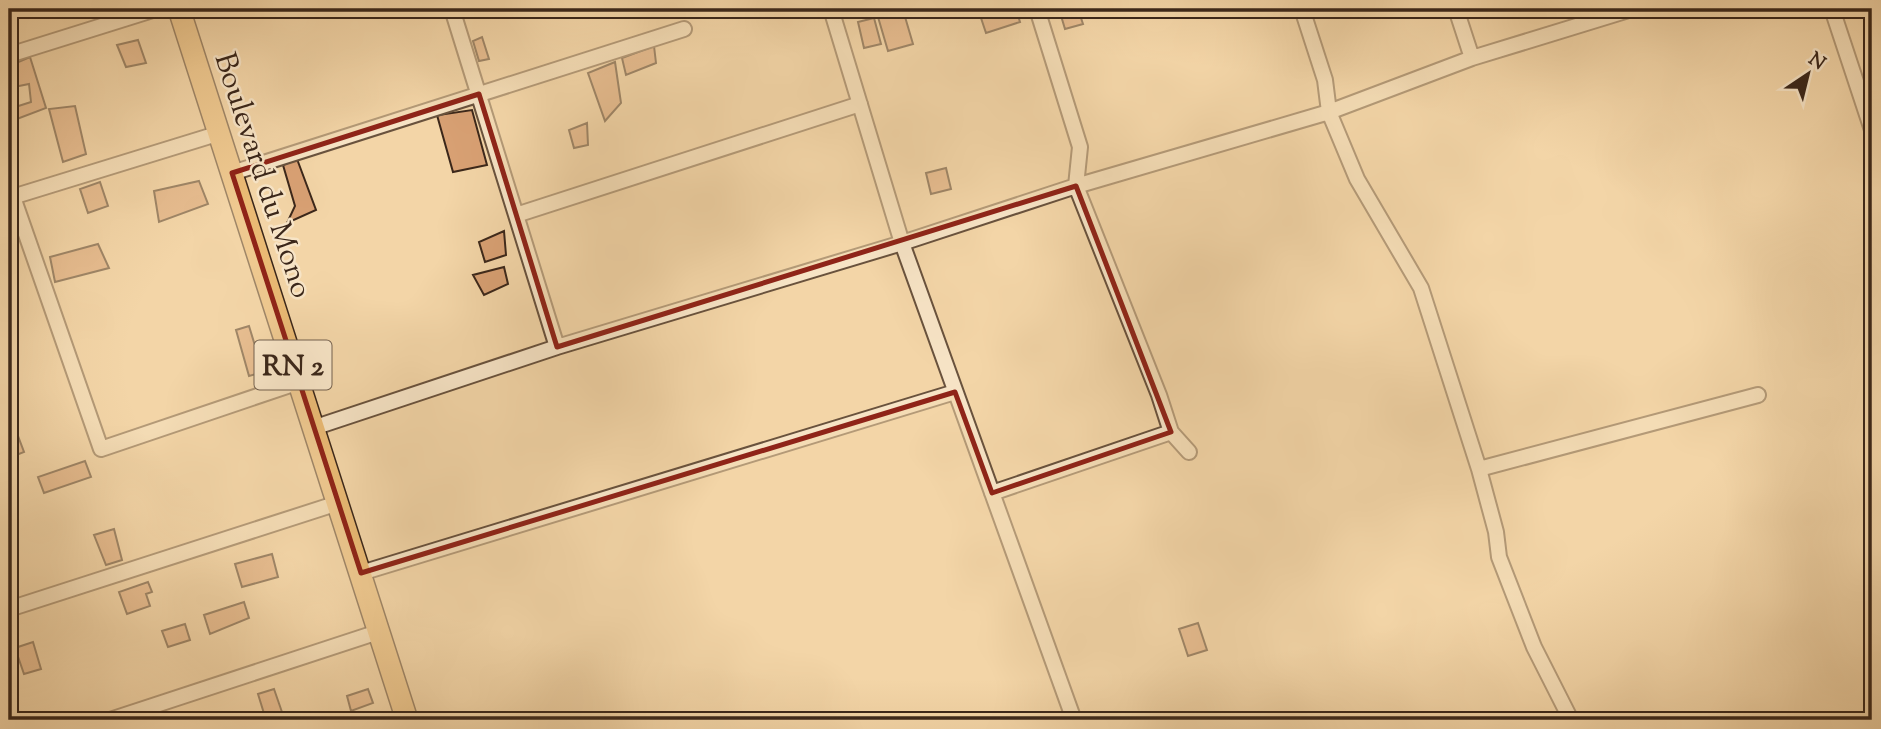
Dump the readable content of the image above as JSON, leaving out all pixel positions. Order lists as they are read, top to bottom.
{
  "streets": {
    "main road": ["Boulevard du Mono", "RN 2"]
  },
  "north": "top right"
}
